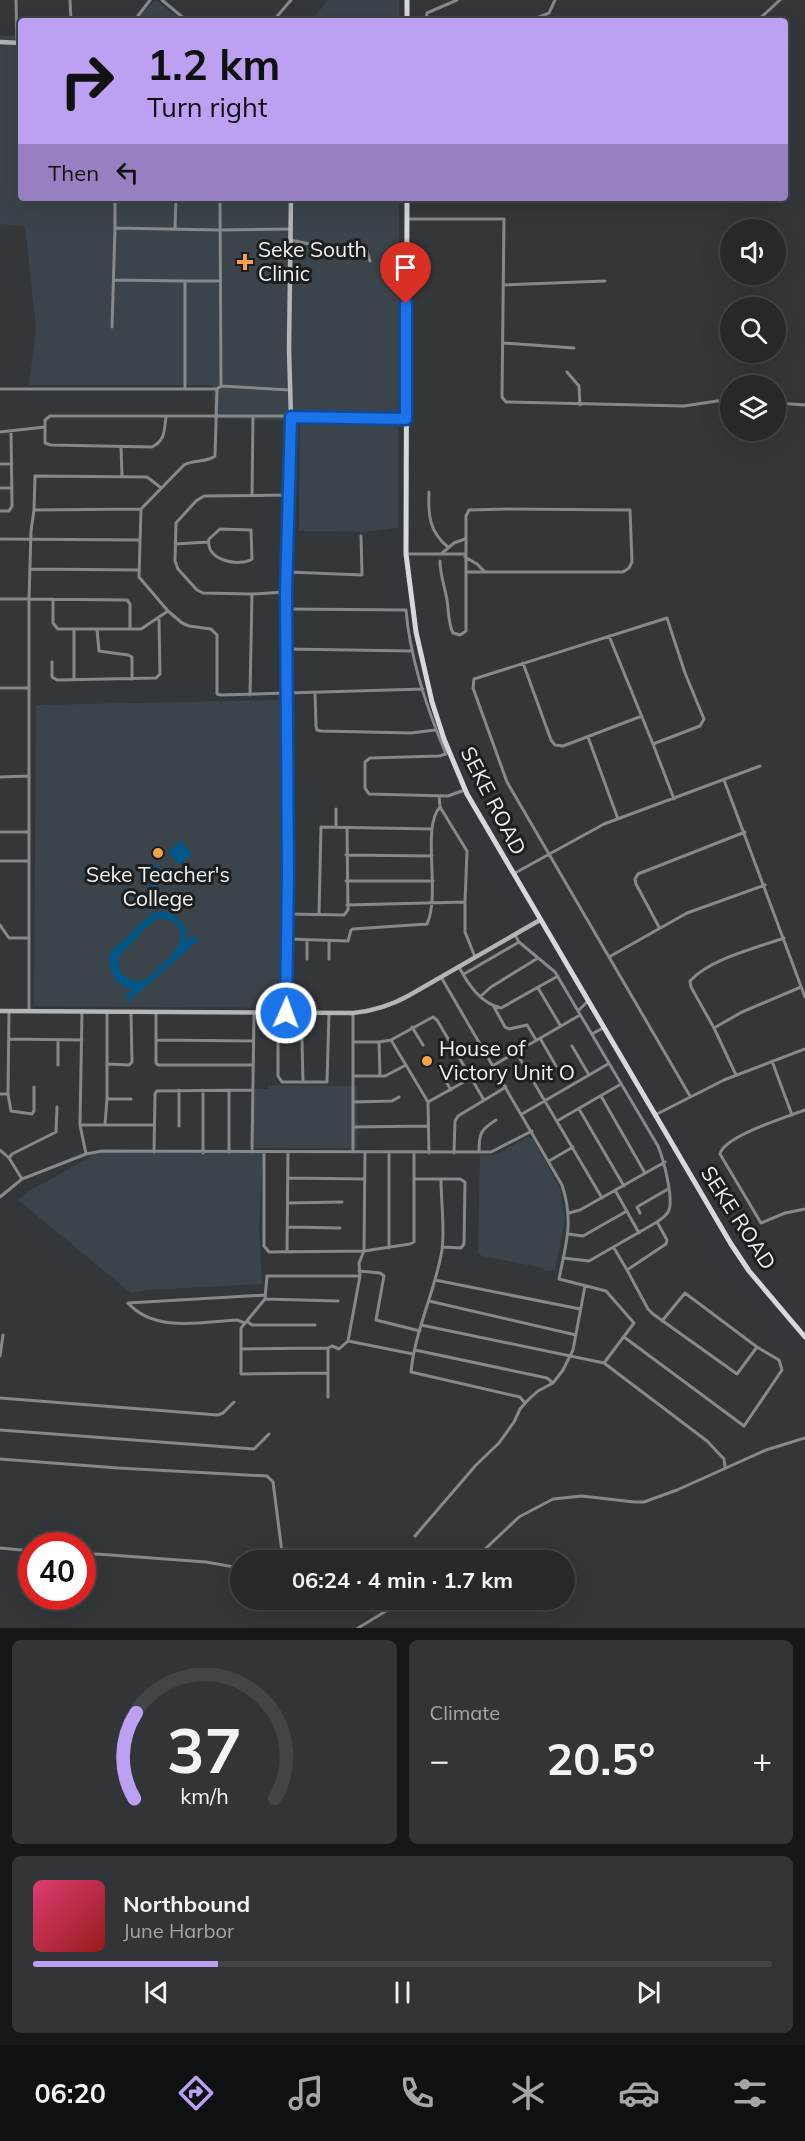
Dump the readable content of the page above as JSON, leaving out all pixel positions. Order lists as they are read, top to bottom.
{
  "streets": {
    "main road": ["SEKE ROAD"]
  },
  "places": {
    "health": ["Seke South Clinic"],
    "other": ["Seke Teacher's College", "House of Victory Unit O"]
  },
  "page": {
    "turn": ["1.2 km", "Turn right"],
    "then": "Then",
    "limit": "40",
    "trip": "06:24 · 4 min · 1.7 km",
    "tile": "Climate",
    "heat": ["−", "20.5°", "+"],
    "song": ["Northbound", "June Harbor"],
    "tabs": "06:20",
    "gauge": ["37", "km/h"]
  }
}
